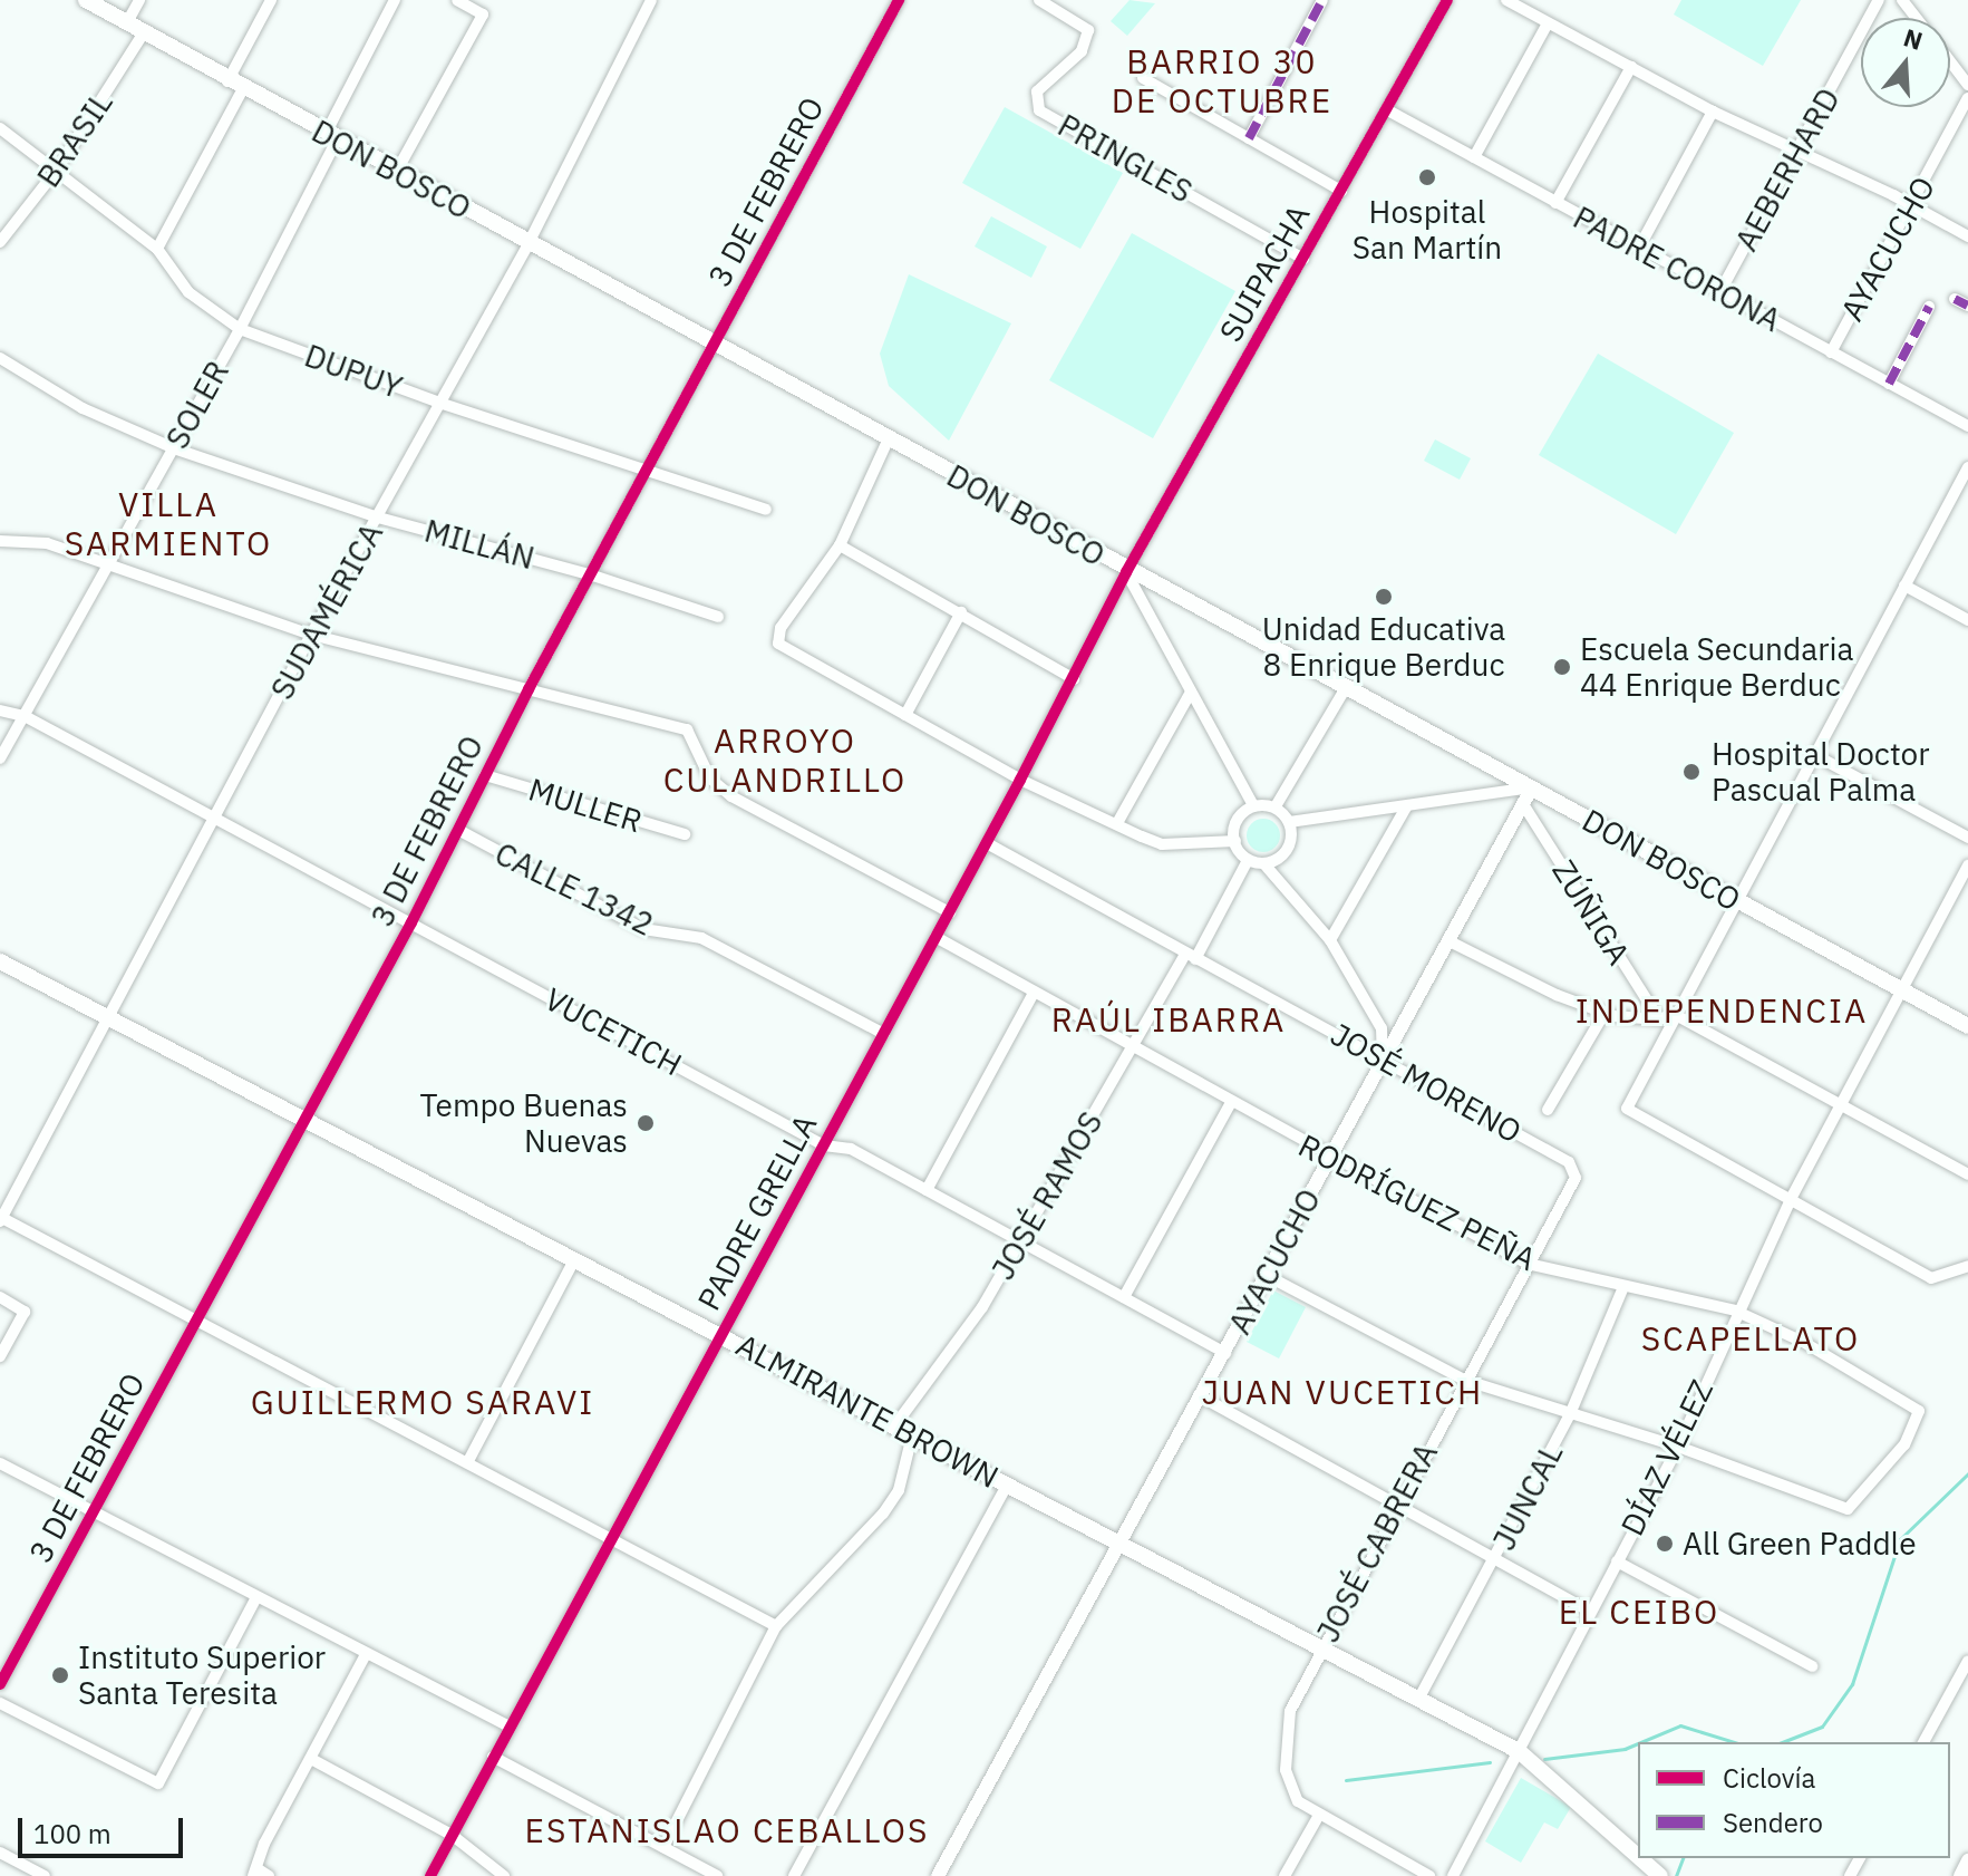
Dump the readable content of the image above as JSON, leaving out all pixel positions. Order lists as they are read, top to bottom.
{
  "streets": {
    "main road": ["DON BOSCO", "ALMIRANTE BROWN"],
    "street": [
      "BRASIL",
      "PRINGLES",
      "AEBERHARD",
      "3 DE FEBRERO",
      "AYACUCHO",
      "PADRE CORONA",
      "SUIPACHA",
      "DUPUY",
      "SOLER",
      "MILLÁN",
      "SUDAMÉRICA",
      "MULLER",
      "CALLE 1342",
      "ZÚÑIGA",
      "VUCETICH",
      "JOSÉ MORENO",
      "JOSÉ RAMOS",
      "RODRÍGUEZ PEÑA",
      "PADRE GRELLA",
      "DÍAZ VÉLEZ",
      "JUNCAL",
      "JOSÉ CABRERA"
    ]
  },
  "crossings": [
    ["BRASIL", "DON BOSCO"],
    ["BRASIL", "DUPUY"],
    ["PRINGLES", "SUIPACHA"],
    ["DON BOSCO", "3 DE FEBRERO"],
    ["DON BOSCO", "AYACUCHO"],
    ["DON BOSCO", "SUIPACHA"],
    ["DON BOSCO", "SOLER"],
    ["DON BOSCO", "SUDAMÉRICA"],
    ["DON BOSCO", "PADRE GRELLA"],
    ["DON BOSCO", "DÍAZ VÉLEZ"],
    ["AEBERHARD", "PADRE CORONA"],
    ["3 DE FEBRERO", "DUPUY"],
    ["3 DE FEBRERO", "MILLÁN"],
    ["3 DE FEBRERO", "MULLER"],
    ["3 DE FEBRERO", "CALLE 1342"],
    ["3 DE FEBRERO", "VUCETICH"],
    ["3 DE FEBRERO", "ALMIRANTE BROWN"],
    ["AYACUCHO", "PADRE CORONA"],
    ["AYACUCHO", "ZÚÑIGA"],
    ["AYACUCHO", "VUCETICH"],
    ["AYACUCHO", "JOSÉ MORENO"],
    ["AYACUCHO", "RODRÍGUEZ PEÑA"],
    ["AYACUCHO", "ALMIRANTE BROWN"],
    ["PADRE CORONA", "SUIPACHA"],
    ["SUIPACHA", "PADRE GRELLA"],
    ["DUPUY", "SOLER"],
    ["DUPUY", "SUDAMÉRICA"],
    ["SOLER", "MILLÁN"],
    ["SOLER", "VUCETICH"],
    ["MILLÁN", "SUDAMÉRICA"],
    ["SUDAMÉRICA", "VUCETICH"],
    ["SUDAMÉRICA", "ALMIRANTE BROWN"],
    ["CALLE 1342", "PADRE GRELLA"],
    ["VUCETICH", "JOSÉ RAMOS"],
    ["VUCETICH", "PADRE GRELLA"],
    ["JOSÉ MORENO", "JOSÉ RAMOS"],
    ["JOSÉ MORENO", "PADRE GRELLA"],
    ["JOSÉ MORENO", "JOSÉ CABRERA"],
    ["JOSÉ RAMOS", "RODRÍGUEZ PEÑA"],
    ["JOSÉ RAMOS", "ALMIRANTE BROWN"],
    ["RODRÍGUEZ PEÑA", "PADRE GRELLA"],
    ["RODRÍGUEZ PEÑA", "DÍAZ VÉLEZ"],
    ["RODRÍGUEZ PEÑA", "JUNCAL"],
    ["RODRÍGUEZ PEÑA", "JOSÉ CABRERA"],
    ["PADRE GRELLA", "ALMIRANTE BROWN"],
    ["ALMIRANTE BROWN", "DÍAZ VÉLEZ"],
    ["ALMIRANTE BROWN", "JUNCAL"],
    ["ALMIRANTE BROWN", "JOSÉ CABRERA"]
  ],
  "districts": [
    "BARRIO 30 DE OCTUBRE",
    "VILLA SARMIENTO",
    "ARROYO CULANDRILLO",
    "INDEPENDENCIA",
    "RAÚL IBARRA",
    "SCAPELLATO",
    "JUAN VUCETICH",
    "GUILLERMO SARAVI",
    "EL CEIBO",
    "ESTANISLAO CEBALLOS"
  ],
  "places": [
    "Hospital San Martín",
    "Unidad Educativa 8 Enrique Berduc",
    "Escuela Secundaria 44 Enrique Berduc",
    "Hospital Doctor Pascual Palma",
    "Tempo Buenas Nuevas",
    "All Green Paddle",
    "Instituto Superior Santa Teresita"
  ],
  "legend": ["Ciclovía", "Sendero"],
  "scale_bar": "100 m",
  "north": "top"
}
